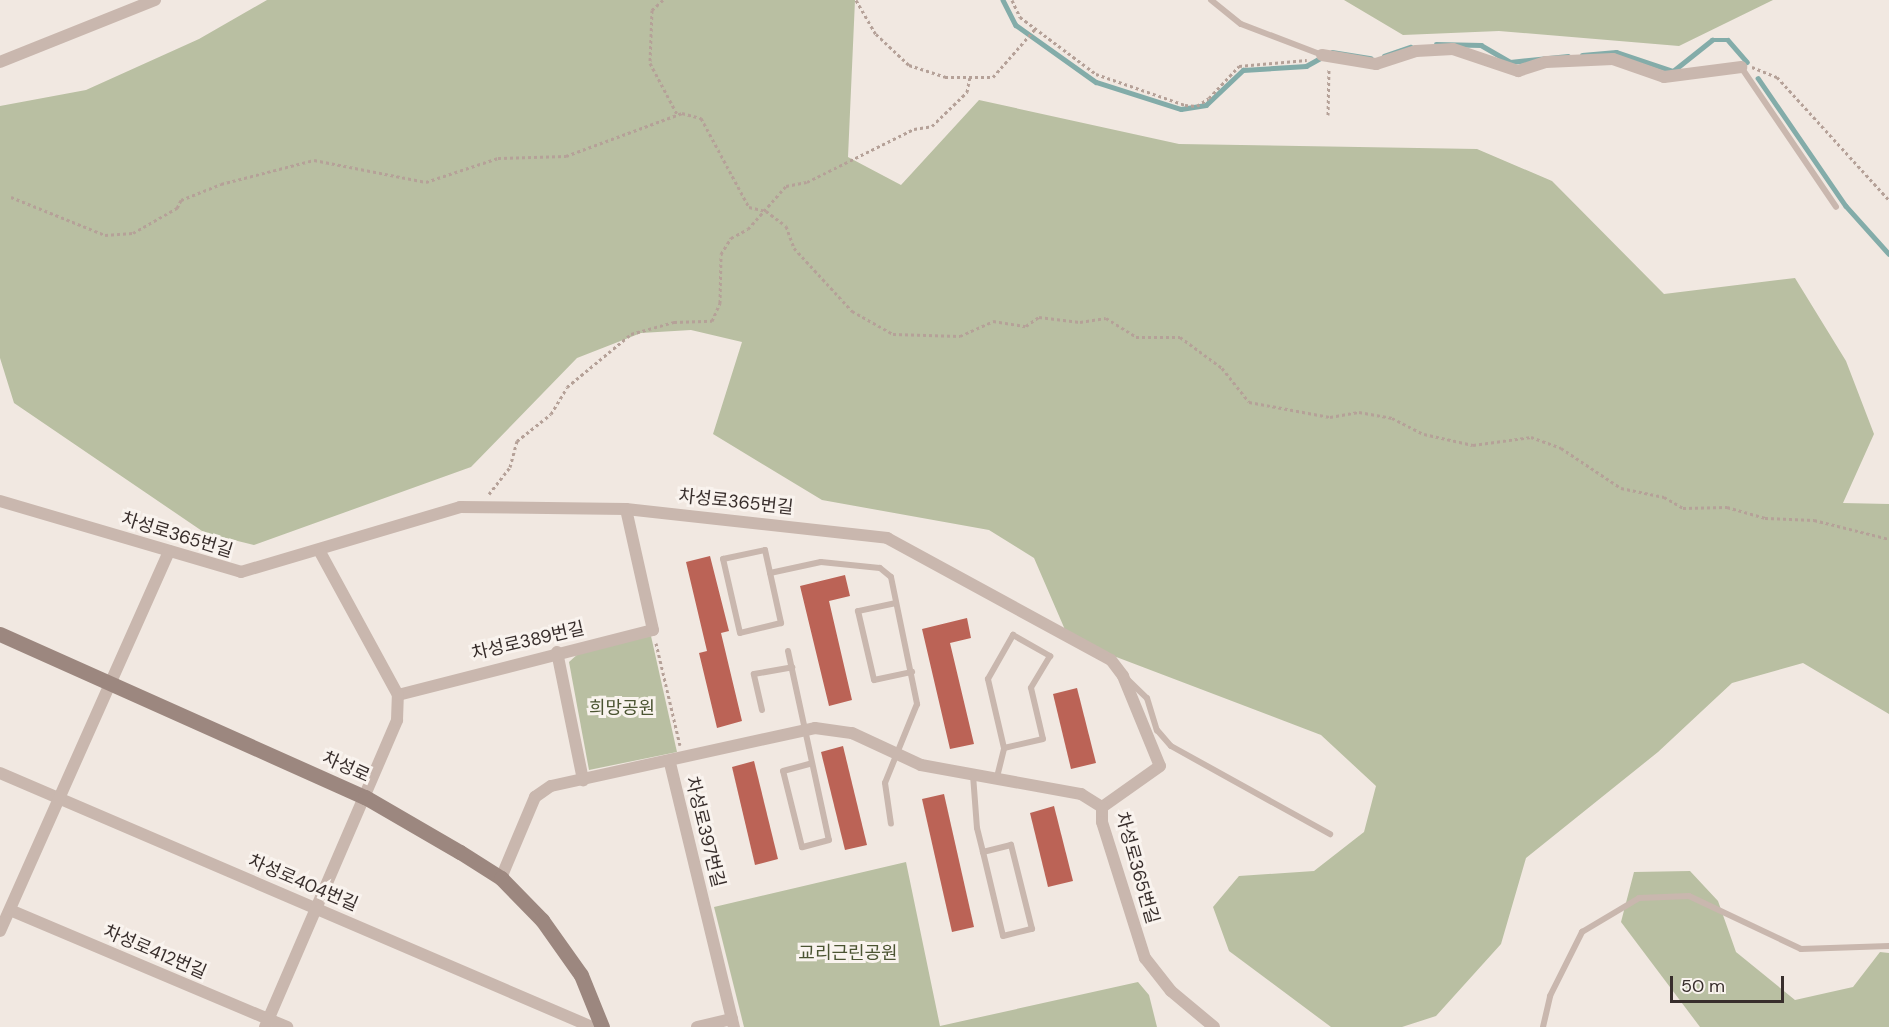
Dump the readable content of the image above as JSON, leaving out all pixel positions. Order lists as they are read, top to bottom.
{
  "streets": {
    "main road": ["차성로"],
    "street": [
      "차성로365번길",
      "차성로389번길",
      "차성로397번길",
      "차성로404번길",
      "차성로412번길"
    ]
  },
  "crossings": [
    ["차성로", "차성로397번길"]
  ],
  "parks": ["희망공원", "교리근린공원"],
  "scale_bar": "50 m"
}
